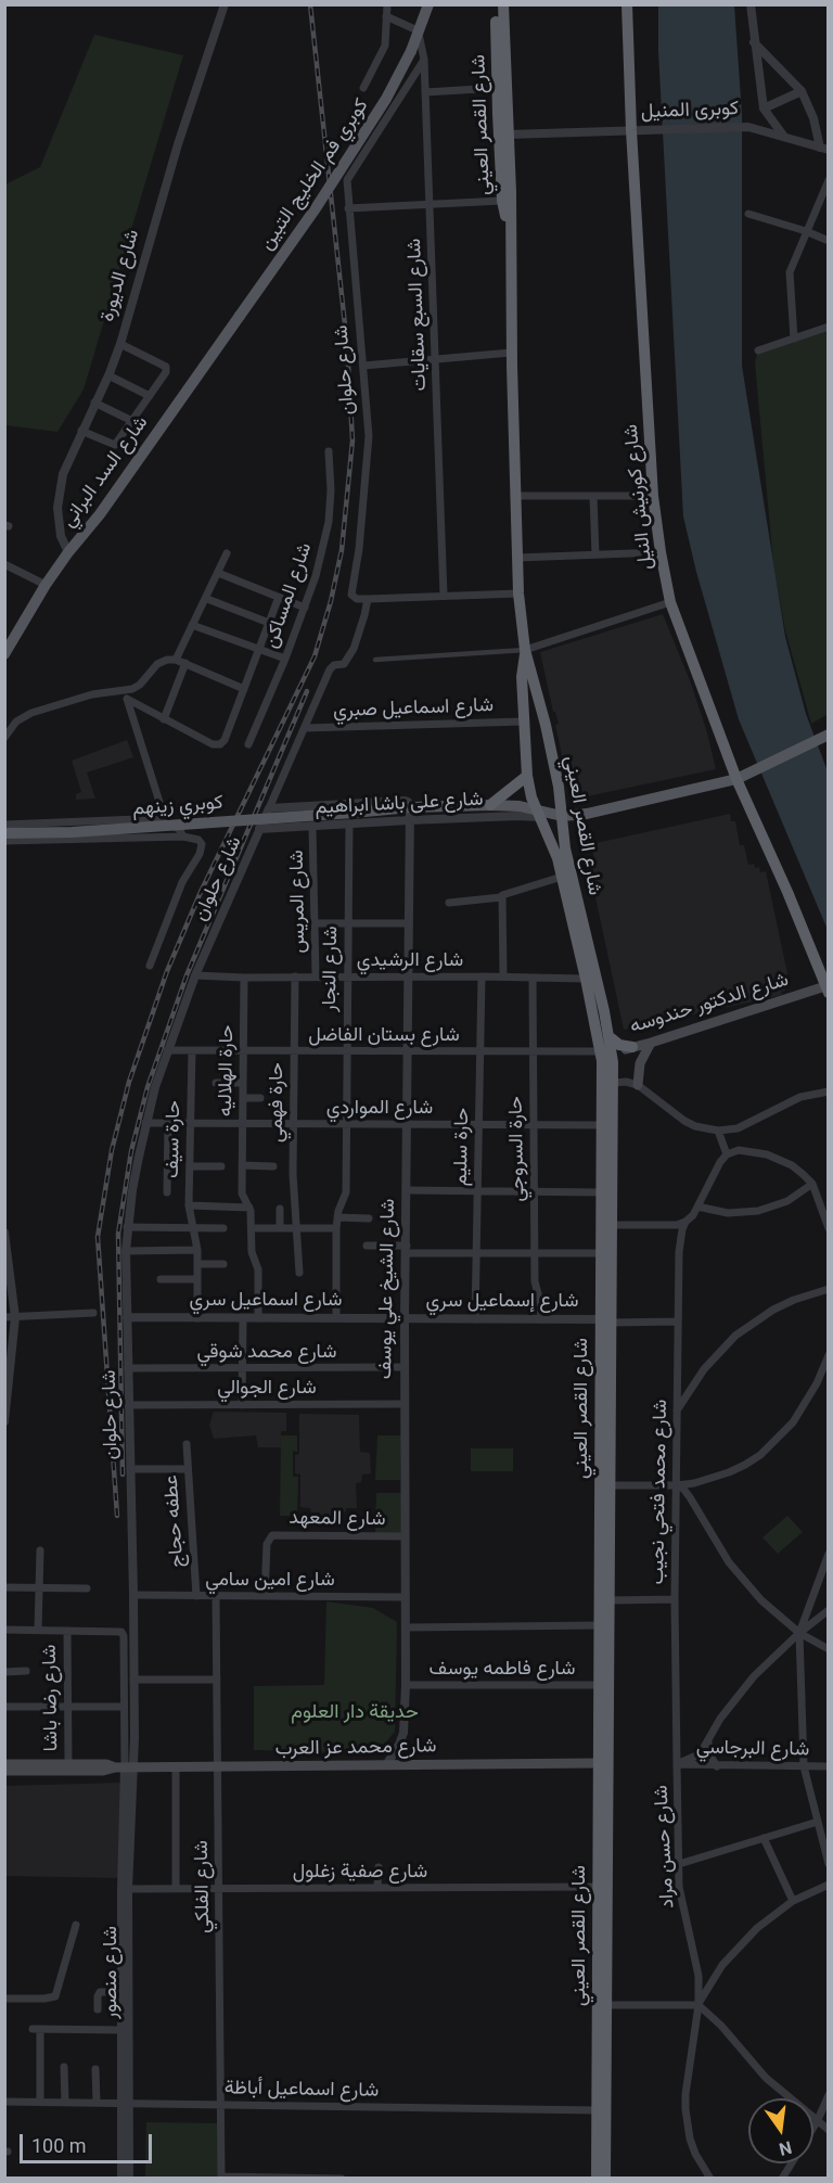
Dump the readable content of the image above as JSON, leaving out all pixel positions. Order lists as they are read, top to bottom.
{
  "streets": {
    "highway": ["شارع القصر العيني", "شارع كورنيش النيل"],
    "main road": [
      "كوبري فم الخليج التبين",
      "شارع السد البراني",
      "شارع على باشا ابراهيم",
      "كوبري زينهم",
      "شارع الدكتور حندوسه",
      "شارع محمد عز العرب"
    ],
    "street": [
      "كوبرى المنيل",
      "شارع الديورة",
      "شارع السبع سقايات",
      "شارع حلوان",
      "شارع المساكن",
      "شارع اسماعيل صبري",
      "شارع المريس",
      "شارع الرشيدي",
      "شارع النجار",
      "شارع بستان الفاضل",
      "حارة الهلاليه",
      "حارة فهمي",
      "شارع المواردي",
      "حارة سيف",
      "حارة سليم",
      "حارة السروجي",
      "شارع الشيخ علي يوسف",
      "شارع اسماعيل سري",
      "شارع إسماعيل سري",
      "شارع محمد شوقي",
      "شارع الجوالي",
      "شارع محمد فتحي نجيب",
      "شارع المعهد",
      "عطفه حجاج",
      "شارع امين سامي",
      "شارع فاطمه يوسف",
      "شارع رضا باشا",
      "شارع البرجاسي",
      "شارع حسن مراد",
      "شارع صفية زغلول",
      "شارع الفلكي",
      "شارع منصور",
      "شارع اسماعيل أباظة"
    ]
  },
  "crossings": [
    ["كوبرى المنيل", "شارع القصر العيني"],
    ["كوبرى المنيل", "شارع كورنيش النيل"],
    ["شارع القصر العيني", "شارع اسماعيل صبري"],
    ["شارع القصر العيني", "شارع على باشا ابراهيم"],
    ["شارع القصر العيني", "شارع الرشيدي"],
    ["شارع القصر العيني", "شارع الدكتور حندوسه"],
    ["شارع القصر العيني", "شارع بستان الفاضل"],
    ["شارع القصر العيني", "شارع المواردي"],
    ["شارع القصر العيني", "شارع إسماعيل سري"],
    ["شارع القصر العيني", "شارع فاطمه يوسف"],
    ["شارع القصر العيني", "شارع محمد عز العرب"],
    ["شارع القصر العيني", "شارع صفية زغلول"],
    ["شارع القصر العيني", "شارع اسماعيل أباظة"],
    ["كوبري فم الخليج التبين", "شارع السبع سقايات"],
    ["كوبري فم الخليج التبين", "شارع السد البراني"],
    ["شارع الديورة", "شارع السد البراني"],
    ["شارع السبع سقايات", "شارع حلوان"],
    ["شارع حلوان", "شارع اسماعيل صبري"],
    ["شارع حلوان", "شارع على باشا ابراهيم"],
    ["شارع حلوان", "شارع الرشيدي"],
    ["شارع حلوان", "شارع بستان الفاضل"],
    ["شارع حلوان", "شارع المواردي"],
    ["شارع حلوان", "شارع اسماعيل سري"],
    ["شارع حلوان", "شارع محمد شوقي"],
    ["شارع حلوان", "شارع الجوالي"],
    ["شارع حلوان", "شارع امين سامي"],
    ["شارع حلوان", "شارع محمد عز العرب"],
    ["شارع حلوان", "شارع منصور"],
    ["شارع كورنيش النيل", "شارع على باشا ابراهيم"],
    ["شارع كورنيش النيل", "شارع الدكتور حندوسه"],
    ["شارع على باشا ابراهيم", "كوبري زينهم"],
    ["شارع على باشا ابراهيم", "شارع المريس"],
    ["شارع على باشا ابراهيم", "شارع النجار"],
    ["شارع على باشا ابراهيم", "شارع الشيخ علي يوسف"],
    ["شارع المريس", "شارع الرشيدي"],
    ["شارع الرشيدي", "شارع النجار"],
    ["شارع الرشيدي", "حارة الهلاليه"],
    ["شارع الرشيدي", "حارة فهمي"],
    ["شارع الرشيدي", "حارة سليم"],
    ["شارع الرشيدي", "حارة السروجي"],
    ["شارع الرشيدي", "شارع الشيخ علي يوسف"],
    ["شارع النجار", "شارع بستان الفاضل"],
    ["شارع النجار", "شارع المواردي"],
    ["شارع النجار", "شارع اسماعيل سري"],
    ["شارع الدكتور حندوسه", "شارع بستان الفاضل"],
    ["شارع بستان الفاضل", "حارة الهلاليه"],
    ["شارع بستان الفاضل", "حارة فهمي"],
    ["شارع بستان الفاضل", "حارة سيف"],
    ["شارع بستان الفاضل", "حارة سليم"],
    ["شارع بستان الفاضل", "حارة السروجي"],
    ["شارع بستان الفاضل", "شارع الشيخ علي يوسف"],
    ["حارة الهلاليه", "شارع المواردي"],
    ["حارة الهلاليه", "شارع اسماعيل سري"],
    ["حارة فهمي", "شارع المواردي"],
    ["شارع المواردي", "حارة سيف"],
    ["شارع المواردي", "حارة سليم"],
    ["شارع المواردي", "حارة السروجي"],
    ["شارع المواردي", "شارع الشيخ علي يوسف"],
    ["حارة سيف", "شارع اسماعيل سري"],
    ["حارة سليم", "شارع إسماعيل سري"],
    ["حارة السروجي", "شارع إسماعيل سري"],
    ["شارع الشيخ علي يوسف", "شارع اسماعيل سري"],
    ["شارع الشيخ علي يوسف", "شارع إسماعيل سري"],
    ["شارع الشيخ علي يوسف", "شارع محمد شوقي"],
    ["شارع الشيخ علي يوسف", "شارع الجوالي"],
    ["شارع الشيخ علي يوسف", "شارع المعهد"],
    ["شارع الشيخ علي يوسف", "شارع امين سامي"],
    ["شارع الشيخ علي يوسف", "شارع فاطمه يوسف"],
    ["شارع الشيخ علي يوسف", "شارع محمد عز العرب"],
    ["شارع اسماعيل سري", "شارع إسماعيل سري"],
    ["شارع محمد فتحي نجيب", "شارع البرجاسي"],
    ["شارع محمد فتحي نجيب", "شارع حسن مراد"],
    ["شارع المعهد", "شارع امين سامي"],
    ["عطفه حجاج", "شارع امين سامي"],
    ["شارع امين سامي", "شارع الفلكي"],
    ["شارع رضا باشا", "شارع محمد عز العرب"],
    ["شارع محمد عز العرب", "شارع الفلكي"],
    ["شارع محمد عز العرب", "شارع منصور"],
    ["شارع البرجاسي", "شارع حسن مراد"],
    ["شارع صفية زغلول", "شارع الفلكي"],
    ["شارع صفية زغلول", "شارع منصور"],
    ["شارع الفلكي", "شارع اسماعيل أباظة"],
    ["شارع منصور", "شارع اسماعيل أباظة"]
  ],
  "parks": ["حديقة دار العلوم"],
  "scale_bar": "100 m",
  "north": "bottom"
}
